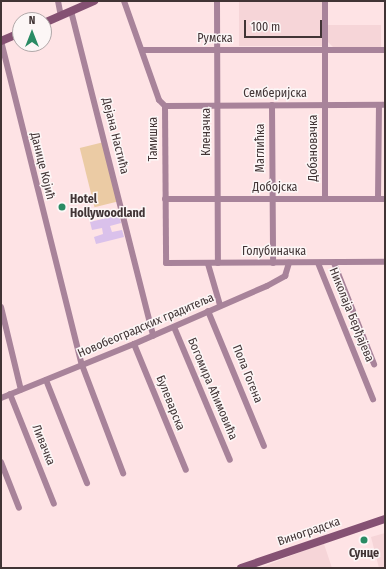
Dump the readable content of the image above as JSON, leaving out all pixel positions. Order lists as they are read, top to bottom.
{
  "streets": {
    "street": [
      "Румска",
      "Семберијска",
      "Кленачка",
      "Дејана Настића",
      "Тамишка",
      "Маглићка",
      "Добановачка",
      "Данице Којић",
      "Добојска",
      "Голубиначка",
      "Николаја Берђајева",
      "Новобеоградских градитеља",
      "Пола Гогена",
      "Богомира Аћимовића",
      "Булеварска",
      "Ливачка",
      "Виноградска"
    ]
  },
  "crossings": [
    ["Румска", "Кленачка"],
    ["Румска", "Тамишка"],
    ["Румска", "Добановачка"],
    ["Семберијска", "Кленачка"],
    ["Семберијска", "Тамишка"],
    ["Семберијска", "Маглићка"],
    ["Семберијска", "Добановачка"],
    ["Кленачка", "Добојска"],
    ["Кленачка", "Голубиначка"],
    ["Дејана Настића", "Новобеоградских градитеља"],
    ["Тамишка", "Добојска"],
    ["Тамишка", "Голубиначка"],
    ["Маглићка", "Добојска"],
    ["Маглићка", "Голубиначка"],
    ["Добановачка", "Добојска"],
    ["Данице Којић", "Новобеоградских градитеља"],
    ["Голубиначка", "Николаја Берђајева"],
    ["Голубиначка", "Новобеоградских градитеља"],
    ["Новобеоградских градитеља", "Пола Гогена"],
    ["Новобеоградских градитеља", "Богомира Аћимовића"],
    ["Новобеоградских градитеља", "Булеварска"],
    ["Новобеоградских градитеља", "Ливачка"]
  ],
  "places": ["Hotel Hollywoodland", "Сунце"],
  "scale_bar": "100 m",
  "north": "top"
}
